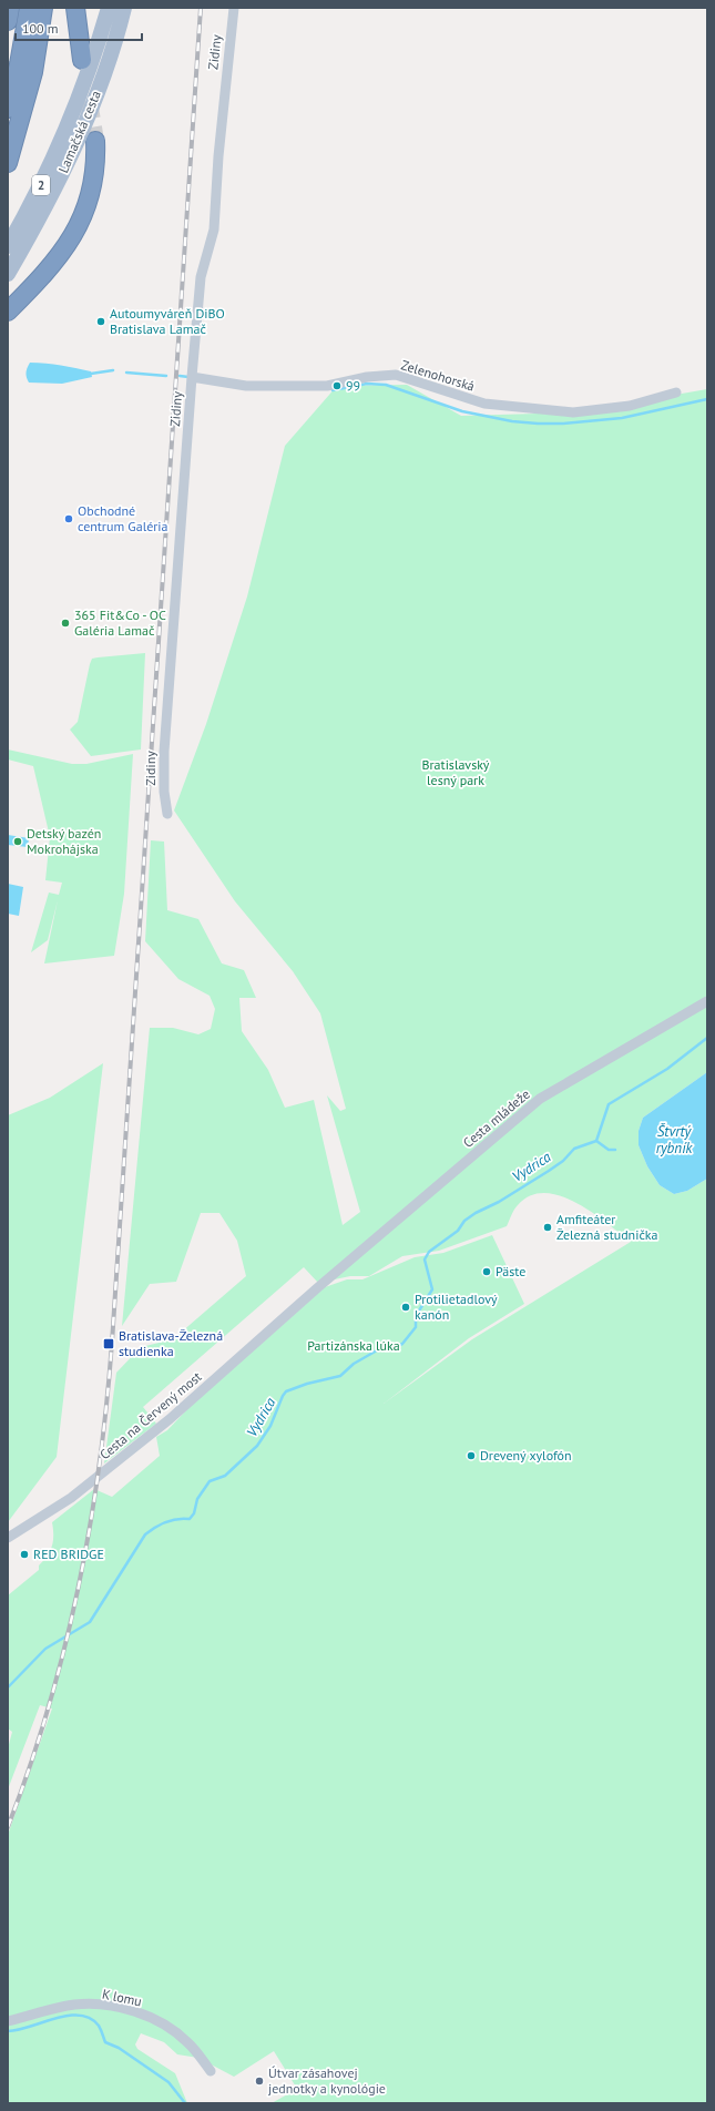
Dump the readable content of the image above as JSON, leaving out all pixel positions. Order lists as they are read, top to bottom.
{
  "streets": {
    "main road": ["Lamačská cesta", "2"],
    "street": [
      "Zidiny",
      "Zelenohorská",
      "Cesta mládeže",
      "Cesta na Červený most",
      "K lomu"
    ]
  },
  "crossings": [
    ["Zidiny", "Zelenohorská"],
    ["Cesta mládeže", "Cesta na Červený most"]
  ],
  "water": ["Štvrtý rybník", "Vydrica"],
  "parks": ["Bratislavský lesný park", "Partizánska lúka"],
  "places": {
    "other": [
      "Autoumyváreň DiBO Bratislava Lamač",
      "99",
      "Obchodné centrum Galéria",
      "365 Fit&Co - OC Galéria Lamač",
      "Detský bazén Mokrohájska",
      "Amfiteáter Železná studnička",
      "Päste",
      "Protilietadlový kanón",
      "Drevený xylofón",
      "RED BRIDGE",
      "Útvar zásahovej jednotky a kynológie"
    ],
    "transit": ["Bratislava-Železná studienka"]
  },
  "scale_bar": "100 m"
}
